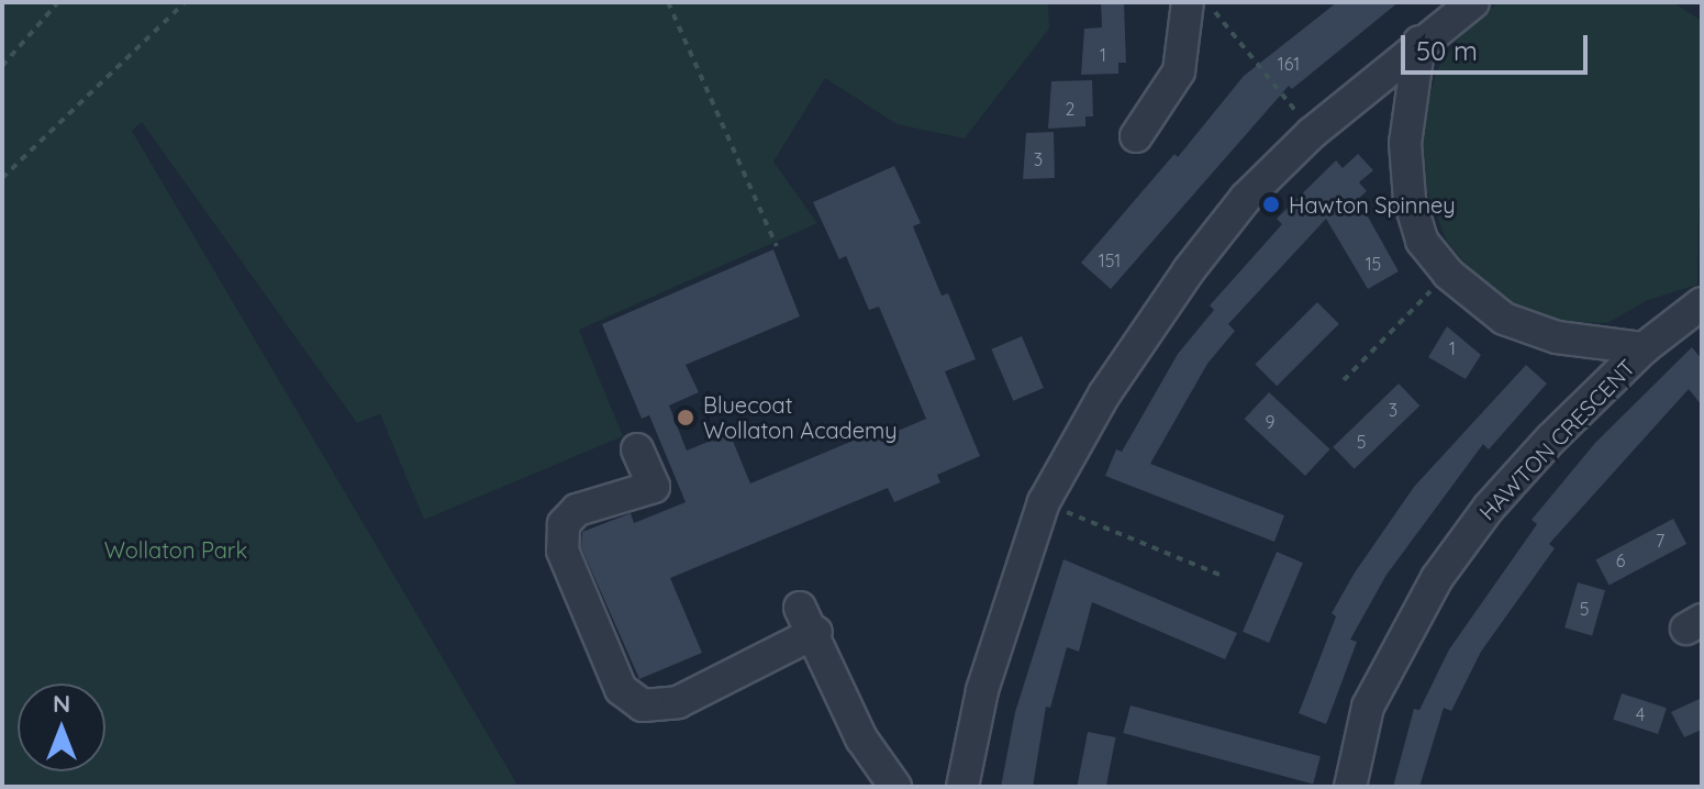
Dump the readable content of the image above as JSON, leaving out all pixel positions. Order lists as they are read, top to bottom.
{
  "streets": {
    "street": ["HAWTON CRESCENT"]
  },
  "parks": ["Wollaton Park"],
  "places": ["Hawton Spinney", "Bluecoat Wollaton Academy"],
  "house_numbers": [
    "1",
    "161",
    "2",
    "3",
    "151",
    "15",
    "1",
    "3",
    "9",
    "5",
    "7",
    "6",
    "5",
    "4"
  ],
  "scale_bar": "50 m",
  "north": "top"
}
